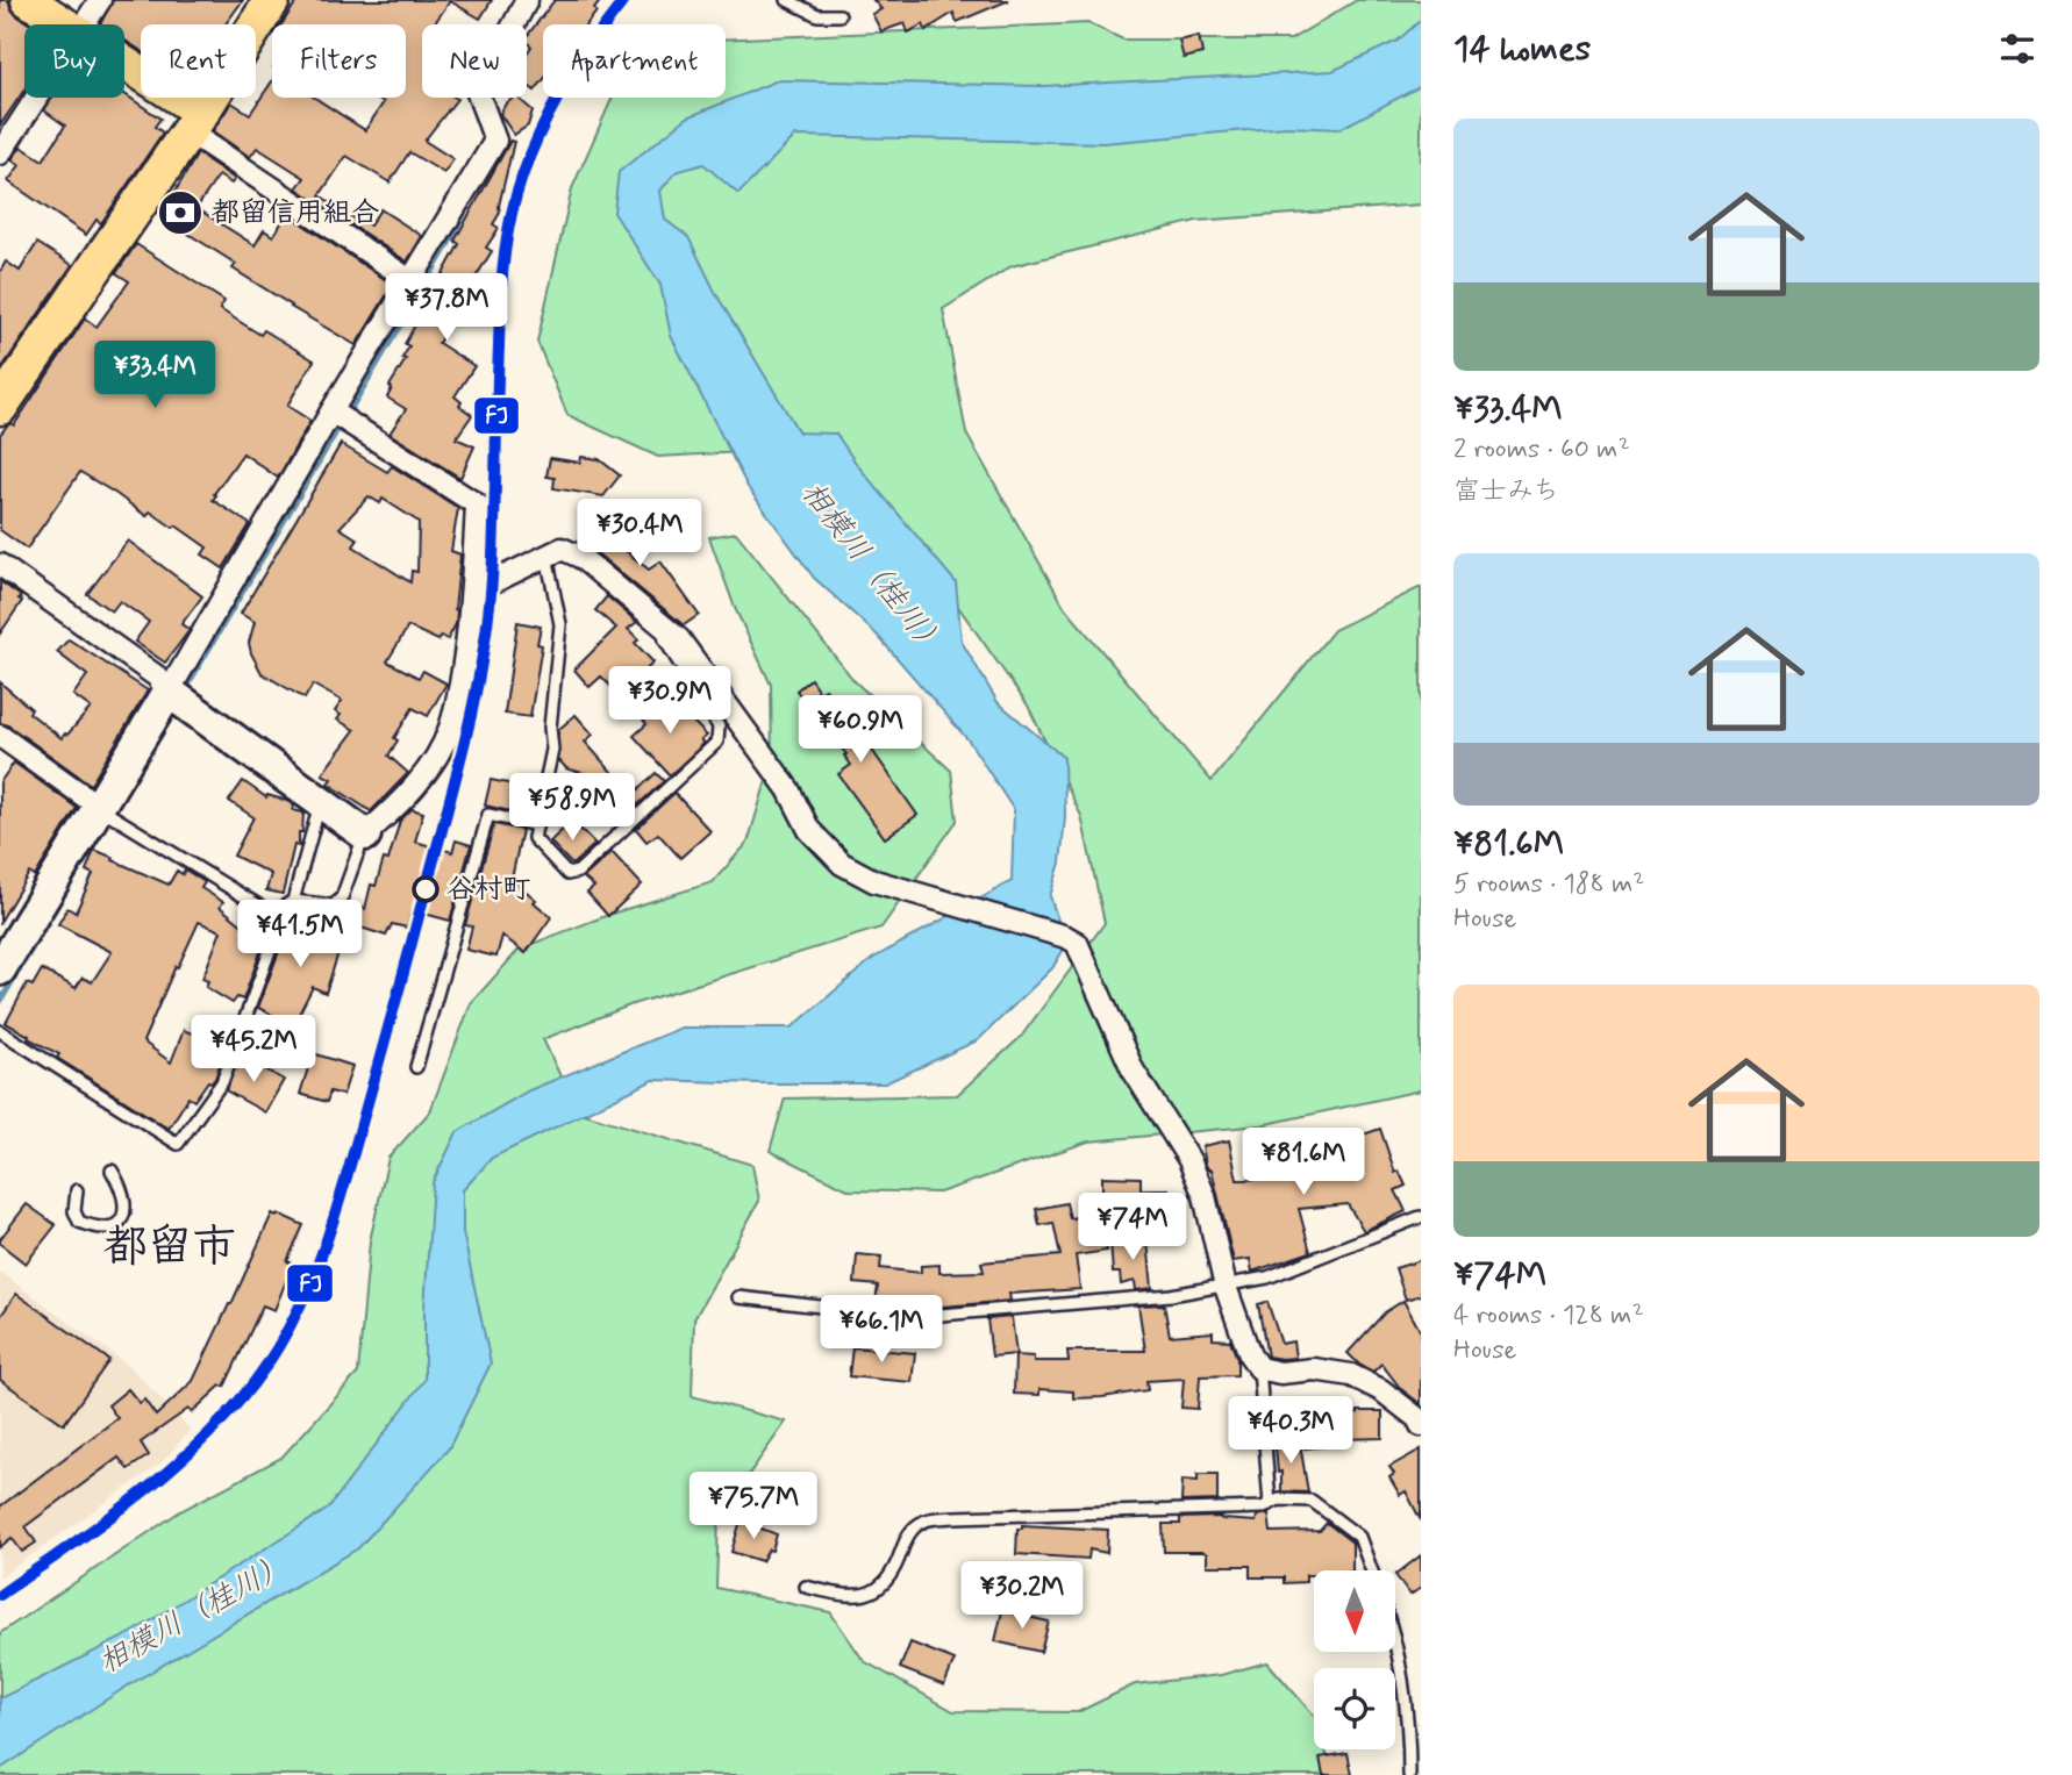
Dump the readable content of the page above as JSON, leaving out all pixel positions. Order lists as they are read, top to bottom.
{
  "districts": ["都留市"],
  "water": ["相模川（桂川）"],
  "places": {
    "bank": ["都留信用組合"],
    "other": ["谷村町"]
  },
  "lines": ["transit line FJ"],
  "north": "bottom",
  "page": {
    "heading": "14 homes",
    "chip": [
      "Buy",
      "Rent",
      "Filters",
      "New",
      "Apartment"
    ],
    "list": [
      {
        "name": "¥33.4M",
        "note": "2 rooms · 60 m² · 富士みち"
      },
      {
        "name": "¥81.6M",
        "note": "5 rooms · 188 m² · House"
      },
      {
        "name": "¥74M",
        "note": "4 rooms · 128 m² · House"
      }
    ],
    "price": [
      "¥37.8M",
      "¥33.4M",
      "¥30.4M",
      "¥30.9M",
      "¥60.9M",
      "¥58.9M",
      "¥41.5M",
      "¥45.2M",
      "¥81.6M",
      "¥74M",
      "¥66.1M",
      "¥40.3M",
      "¥75.7M",
      "¥30.2M"
    ]
  }
}
